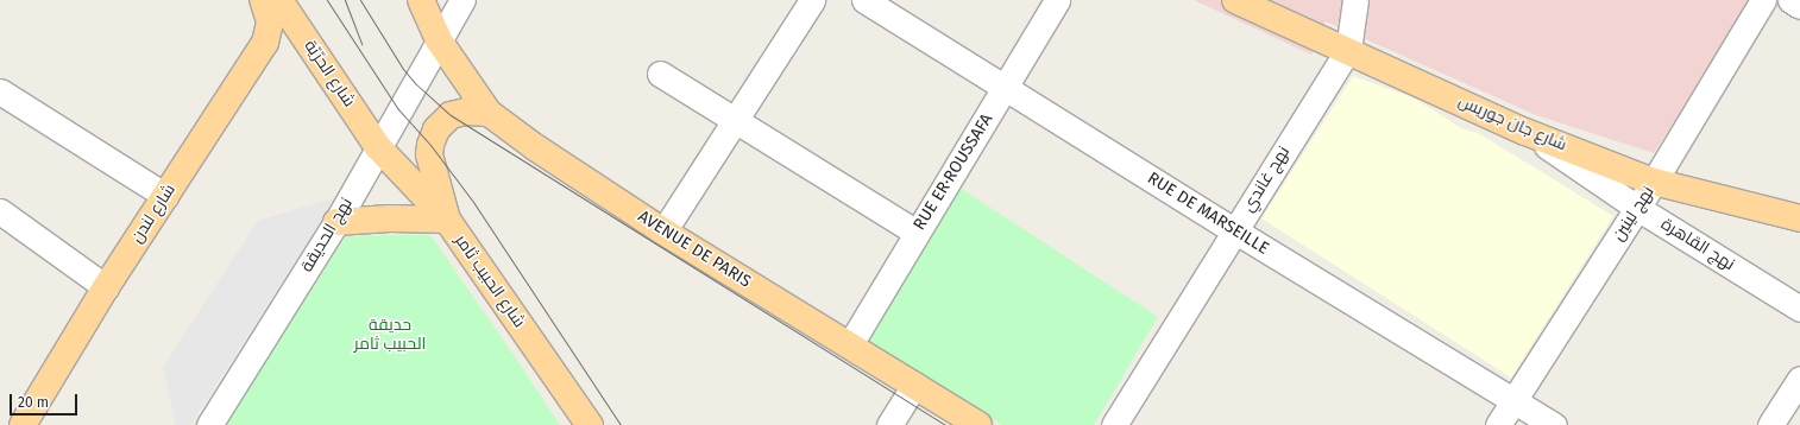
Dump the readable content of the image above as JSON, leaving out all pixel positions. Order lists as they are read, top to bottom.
{
  "streets": {
    "main road": [
      "شارع الحرّيّة",
      "شارع جان جوريس",
      "شارع لندن",
      "AVENUE DE PARIS",
      "شارع الحبيب ثامر"
    ],
    "street": [
      "RUE ER·ROUSSAFA",
      "نهج غاندي",
      "RUE DE MARSEILLE",
      "نهج لينين",
      "نهج الحديقة",
      "نهج القاهرة"
    ]
  },
  "crossings": [
    ["شارع الحرّيّة", "نهج الحديقة"],
    ["شارع الحرّيّة", "شارع الحبيب ثامر"],
    ["شارع جان جوريس", "نهج غاندي"],
    ["شارع جان جوريس", "نهج لينين"],
    ["شارع جان جوريس", "نهج القاهرة"],
    ["RUE ER·ROUSSAFA", "RUE DE MARSEILLE"],
    ["RUE ER·ROUSSAFA", "AVENUE DE PARIS"],
    ["نهج غاندي", "RUE DE MARSEILLE"],
    ["RUE DE MARSEILLE", "نهج لينين"],
    ["نهج لينين", "نهج القاهرة"],
    ["نهج الحديقة", "AVENUE DE PARIS"],
    ["نهج الحديقة", "شارع الحبيب ثامر"]
  ],
  "parks": ["حديقة الحبيب ثامر"],
  "scale_bar": "20 m"
}
